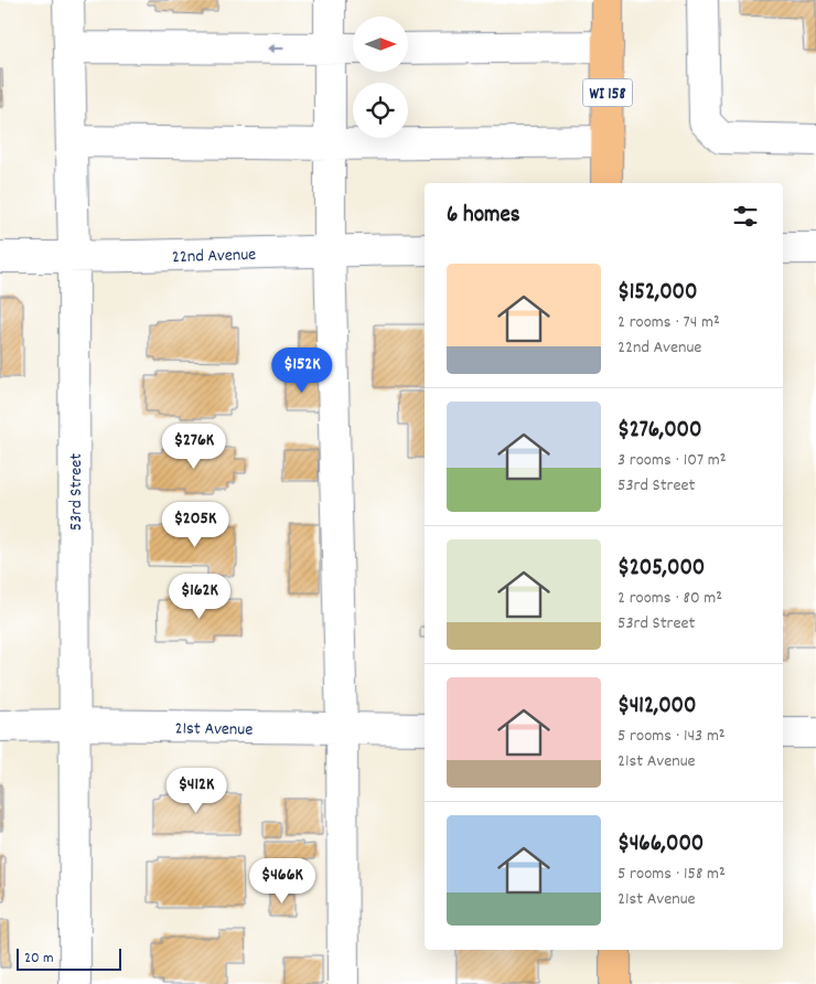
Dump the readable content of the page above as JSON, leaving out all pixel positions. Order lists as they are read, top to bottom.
{
  "streets": {
    "main road": ["WI 158"],
    "street": ["22nd Avenue", "53rd Street", "21st Avenue"]
  },
  "crossings": [
    ["22nd Avenue", "53rd Street"],
    ["53rd Street", "21st Avenue"]
  ],
  "scale_bar": "20 m",
  "north": "right",
  "page": {
    "heading": "6 homes",
    "list": [
      {
        "name": "$152,000",
        "note": "2 rooms · 74 m² · 22nd Avenue"
      },
      {
        "name": "$276,000",
        "note": "3 rooms · 107 m² · 53rd Street"
      },
      {
        "name": "$205,000",
        "note": "2 rooms · 80 m² · 53rd Street"
      },
      {
        "name": "$412,000",
        "note": "5 rooms · 143 m² · 21st Avenue"
      },
      {
        "name": "$466,000",
        "note": "5 rooms · 158 m² · 21st Avenue"
      }
    ],
    "price": [
      "$152K",
      "$276K",
      "$205K",
      "$162K",
      "$412K",
      "$466K"
    ],
    "scale": "20 m"
  }
}
